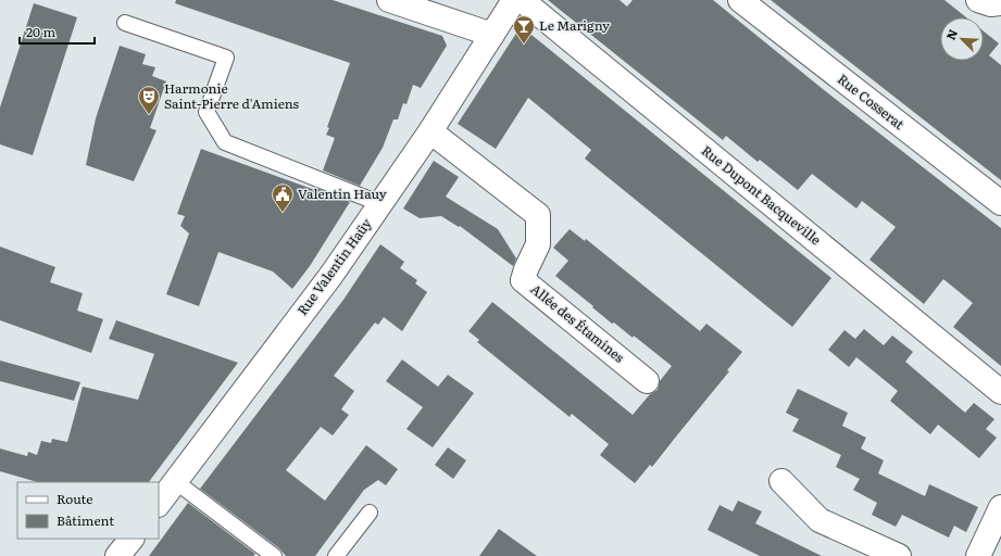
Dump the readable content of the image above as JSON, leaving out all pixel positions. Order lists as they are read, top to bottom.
{
  "streets": {
    "street": [
      "Rue Cosserat",
      "Rue Dupont Bacqueville",
      "Rue Valentin Haüy",
      "Allée des Étamines"
    ]
  },
  "crossings": [
    ["Rue Valentin Haüy", "Allée des Étamines"]
  ],
  "places": {
    "bar": ["Le Marigny"],
    "theatre": ["Harmonie Saint-Pierre d'Amiens"],
    "public building": ["Valentin Hauy"]
  },
  "legend": ["Route", "Bâtiment"],
  "scale_bar": "20 m",
  "north": "top left"
}
